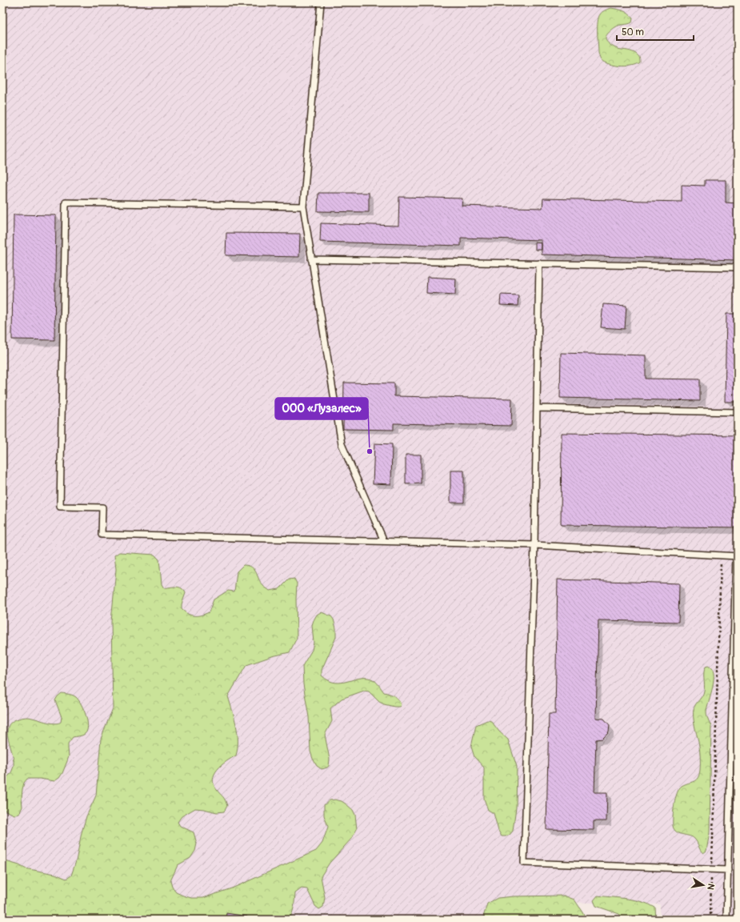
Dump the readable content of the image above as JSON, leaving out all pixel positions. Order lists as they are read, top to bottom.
{
  "places": ["ООО «Лузалес»"],
  "scale_bar": "50 m",
  "north": "right"
}
